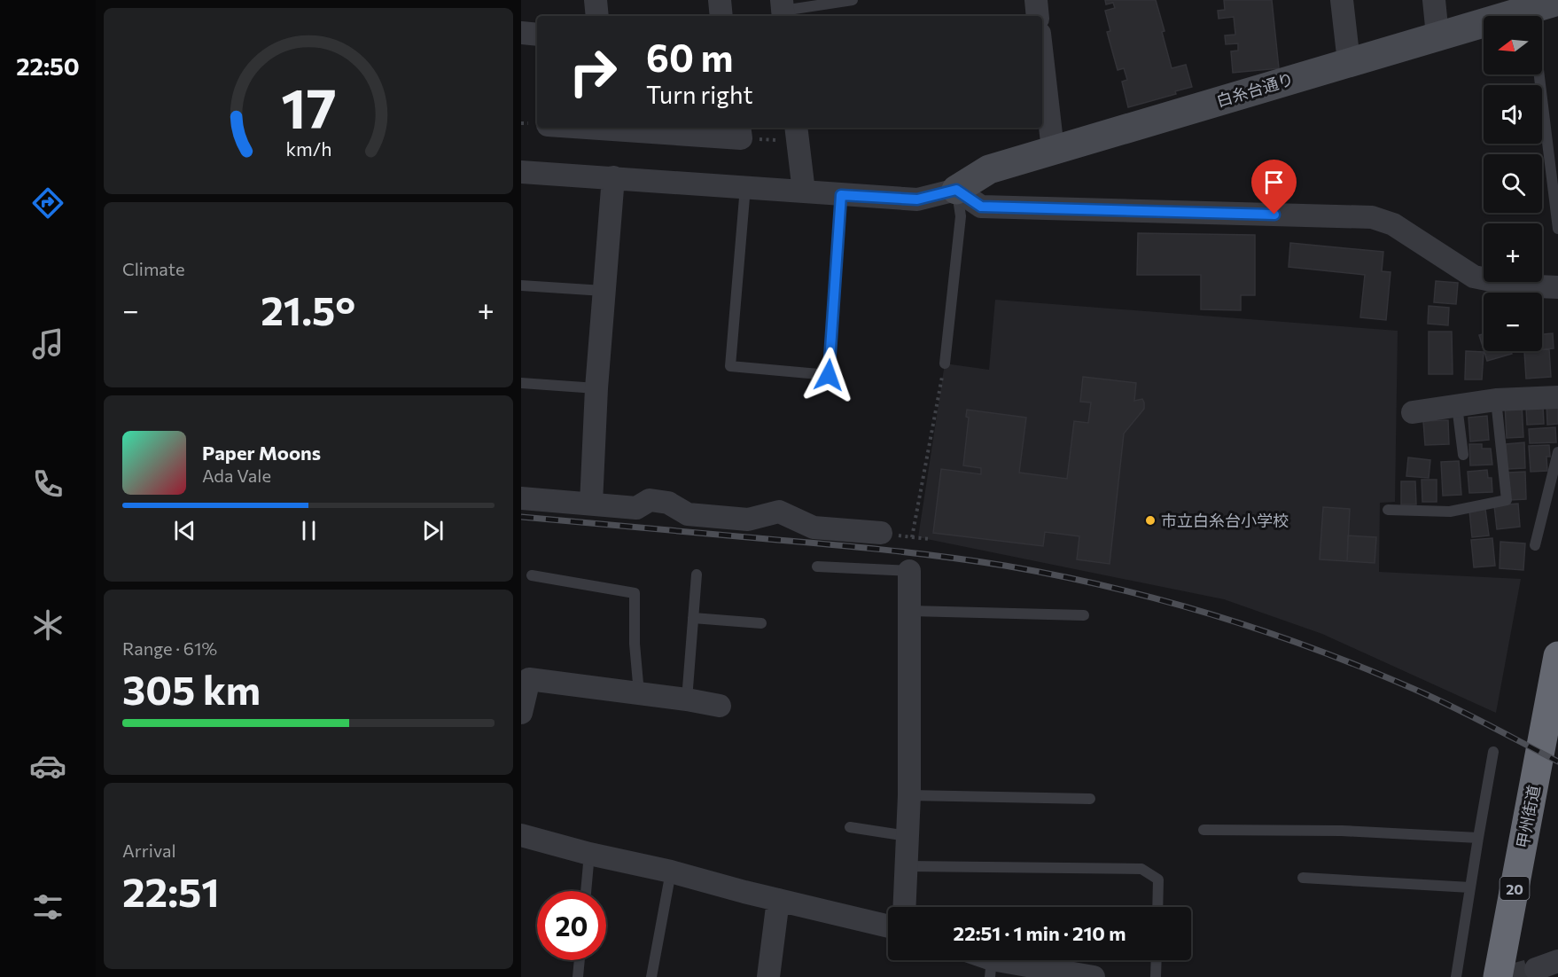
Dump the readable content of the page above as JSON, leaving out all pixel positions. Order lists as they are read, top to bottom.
{
  "streets": {
    "highway": ["甲州街道", "20"],
    "street": ["白糸台通り"]
  },
  "places": ["市立白糸台小学校"],
  "north": "left",
  "page": {
    "tabs": "22:50",
    "map_buttons": ["+", "−"],
    "turn": ["60 m", "Turn right"],
    "tile": [
      "Climate",
      ["Range · 61%", "305 km"],
      ["Arrival", "22:51"]
    ],
    "heat": ["−", "21.5°", "+"],
    "song": ["Paper Moons", "Ada Vale"],
    "limit": "20",
    "trip": "22:51 · 1 min · 210 m",
    "gauge": ["17", "km/h"]
  }
}
